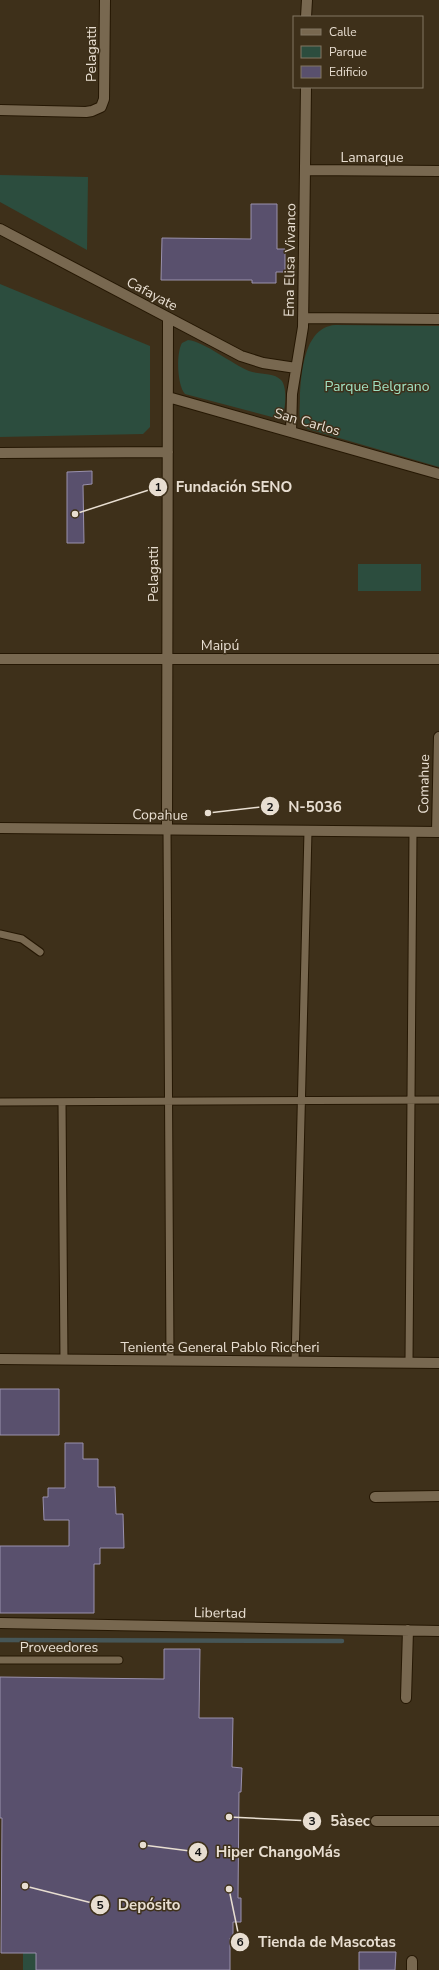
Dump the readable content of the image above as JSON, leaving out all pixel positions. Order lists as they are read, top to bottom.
{
  "streets": {
    "street": [
      "Pelagatti",
      "Lamarque",
      "Ema Elisa Vivanco",
      "Cafayate",
      "San Carlos",
      "Maipú",
      "Comahue",
      "Copahue",
      "Teniente General Pablo Riccheri",
      "Libertad"
    ],
    "lane": ["Proveedores"]
  },
  "crossings": [
    ["Pelagatti", "Cafayate"],
    ["Pelagatti", "San Carlos"],
    ["Pelagatti", "Maipú"],
    ["Pelagatti", "Copahue"],
    ["Lamarque", "Ema Elisa Vivanco"],
    ["Ema Elisa Vivanco", "Cafayate"],
    ["Ema Elisa Vivanco", "San Carlos"],
    ["Comahue", "Copahue"]
  ],
  "parks": ["Parque Belgrano"],
  "places": [
    "Fundación SENO",
    "N-5036",
    "5àsec",
    "Hiper ChangoMás",
    "Depósito",
    "Tienda de Mascotas"
  ],
  "legend": ["Calle", "Parque", "Edificio"]
}
